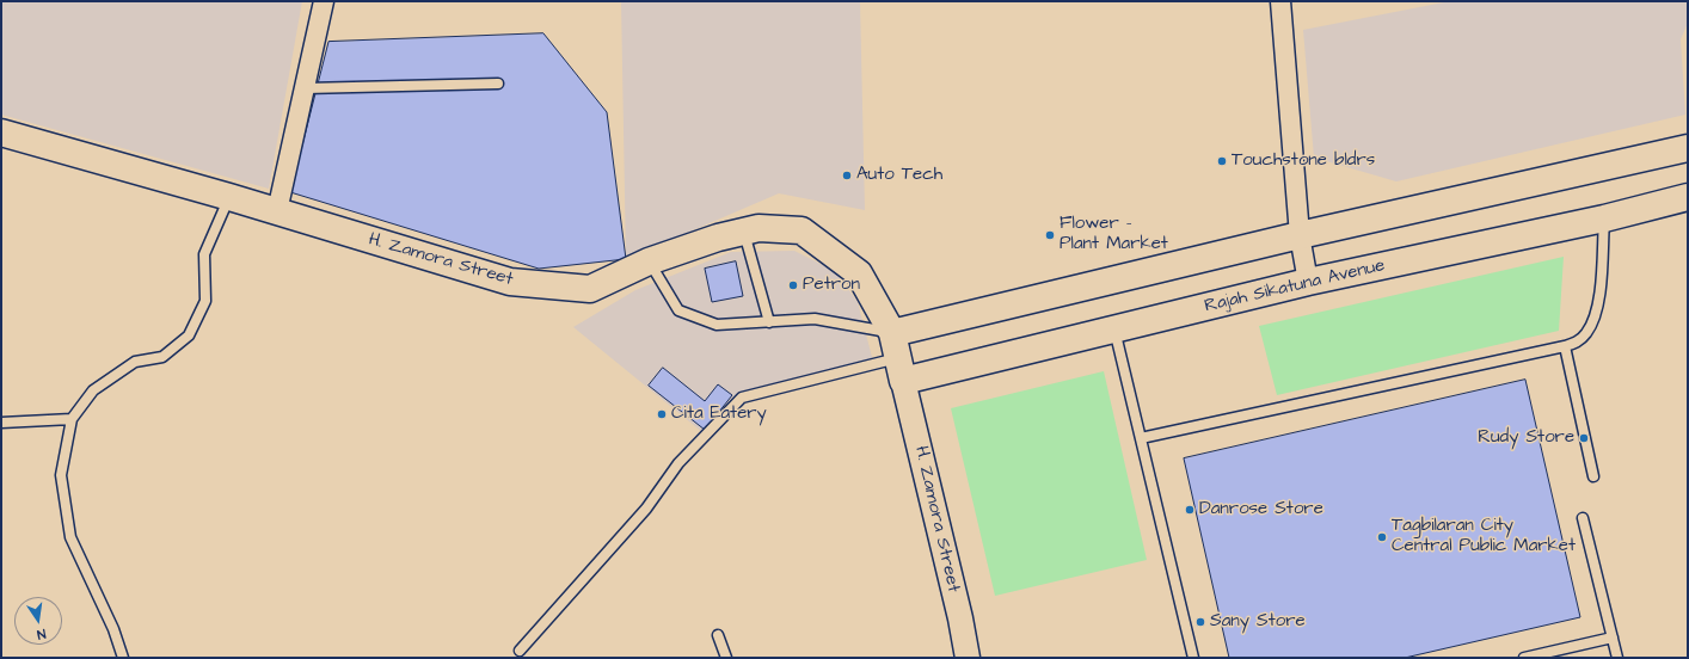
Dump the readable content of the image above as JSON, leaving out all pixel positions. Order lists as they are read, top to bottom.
{
  "streets": {
    "main road": ["H. Zamora Street", "Rajah Sikatuna Avenue"]
  },
  "crossings": [
    ["H. Zamora Street", "Rajah Sikatuna Avenue"]
  ],
  "places": [
    "Touchstone bldrs",
    "Auto Tech",
    "Flower - Plant Market",
    "Petron",
    "Cita Eatery",
    "Rudy Store",
    "Danrose Store",
    "Tagbilaran City Central Public Market",
    "Sany Store"
  ],
  "north": "bottom"
}
